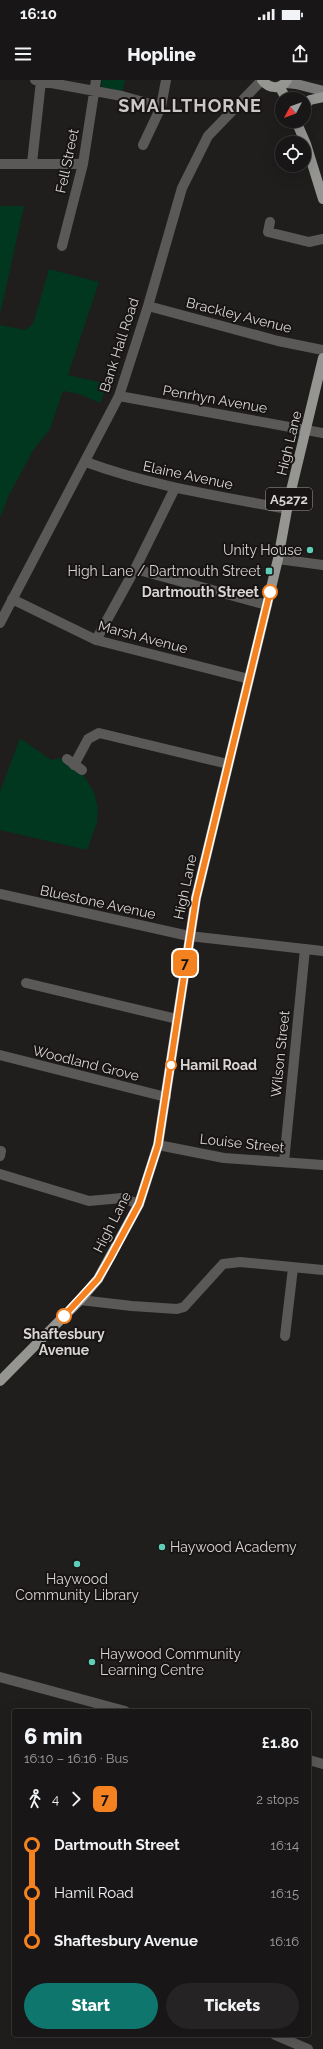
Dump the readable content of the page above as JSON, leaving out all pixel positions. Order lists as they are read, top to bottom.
{
  "streets": {
    "main road": ["High Lane", "A5272"],
    "street": [
      "Fell Street",
      "Brackley Avenue",
      "Bank Hall Road",
      "Penrhyn Avenue",
      "Elaine Avenue",
      "Marsh Avenue",
      "Bluestone Avenue",
      "Wilson Street",
      "Woodland Grove",
      "Louise Street"
    ]
  },
  "crossings": [
    ["Brackley Avenue", "Bank Hall Road"],
    ["Bank Hall Road", "Penrhyn Avenue"],
    ["Bank Hall Road", "Elaine Avenue"],
    ["Bank Hall Road", "Marsh Avenue"],
    ["Penrhyn Avenue", "High Lane"],
    ["High Lane", "Elaine Avenue"],
    ["High Lane", "Marsh Avenue"],
    ["High Lane", "Bluestone Avenue"],
    ["High Lane", "Woodland Grove"],
    ["High Lane", "Louise Street"],
    ["Wilson Street", "Louise Street"]
  ],
  "districts": ["SMALLTHORNE"],
  "places": {
    "other": [
      "Unity House",
      "Dartmouth Street",
      "Hamil Road",
      "Shaftesbury Avenue",
      "Haywood Academy",
      "Haywood Community Library",
      "Haywood Community Learning Centre"
    ],
    "transit": ["High Lane / Dartmouth Street"]
  },
  "lines": ["bus line 7"],
  "north": "bottom left",
  "page": {
    "status": "16:10",
    "header": "Hopline",
    "on_map": "7",
    "heading": ["6 min", "16:10 – 16:16 · Bus", "£1.80"],
    "legs": ["4", "7", "2 stops"],
    "list": [
      {
        "name": "Dartmouth Street",
        "value": "16:14"
      },
      {
        "name": "Hamil Road",
        "value": "16:15"
      },
      {
        "name": "Shaftesbury Avenue",
        "value": "16:16"
      }
    ],
    "buttons": ["Start", "Tickets"]
  }
}
